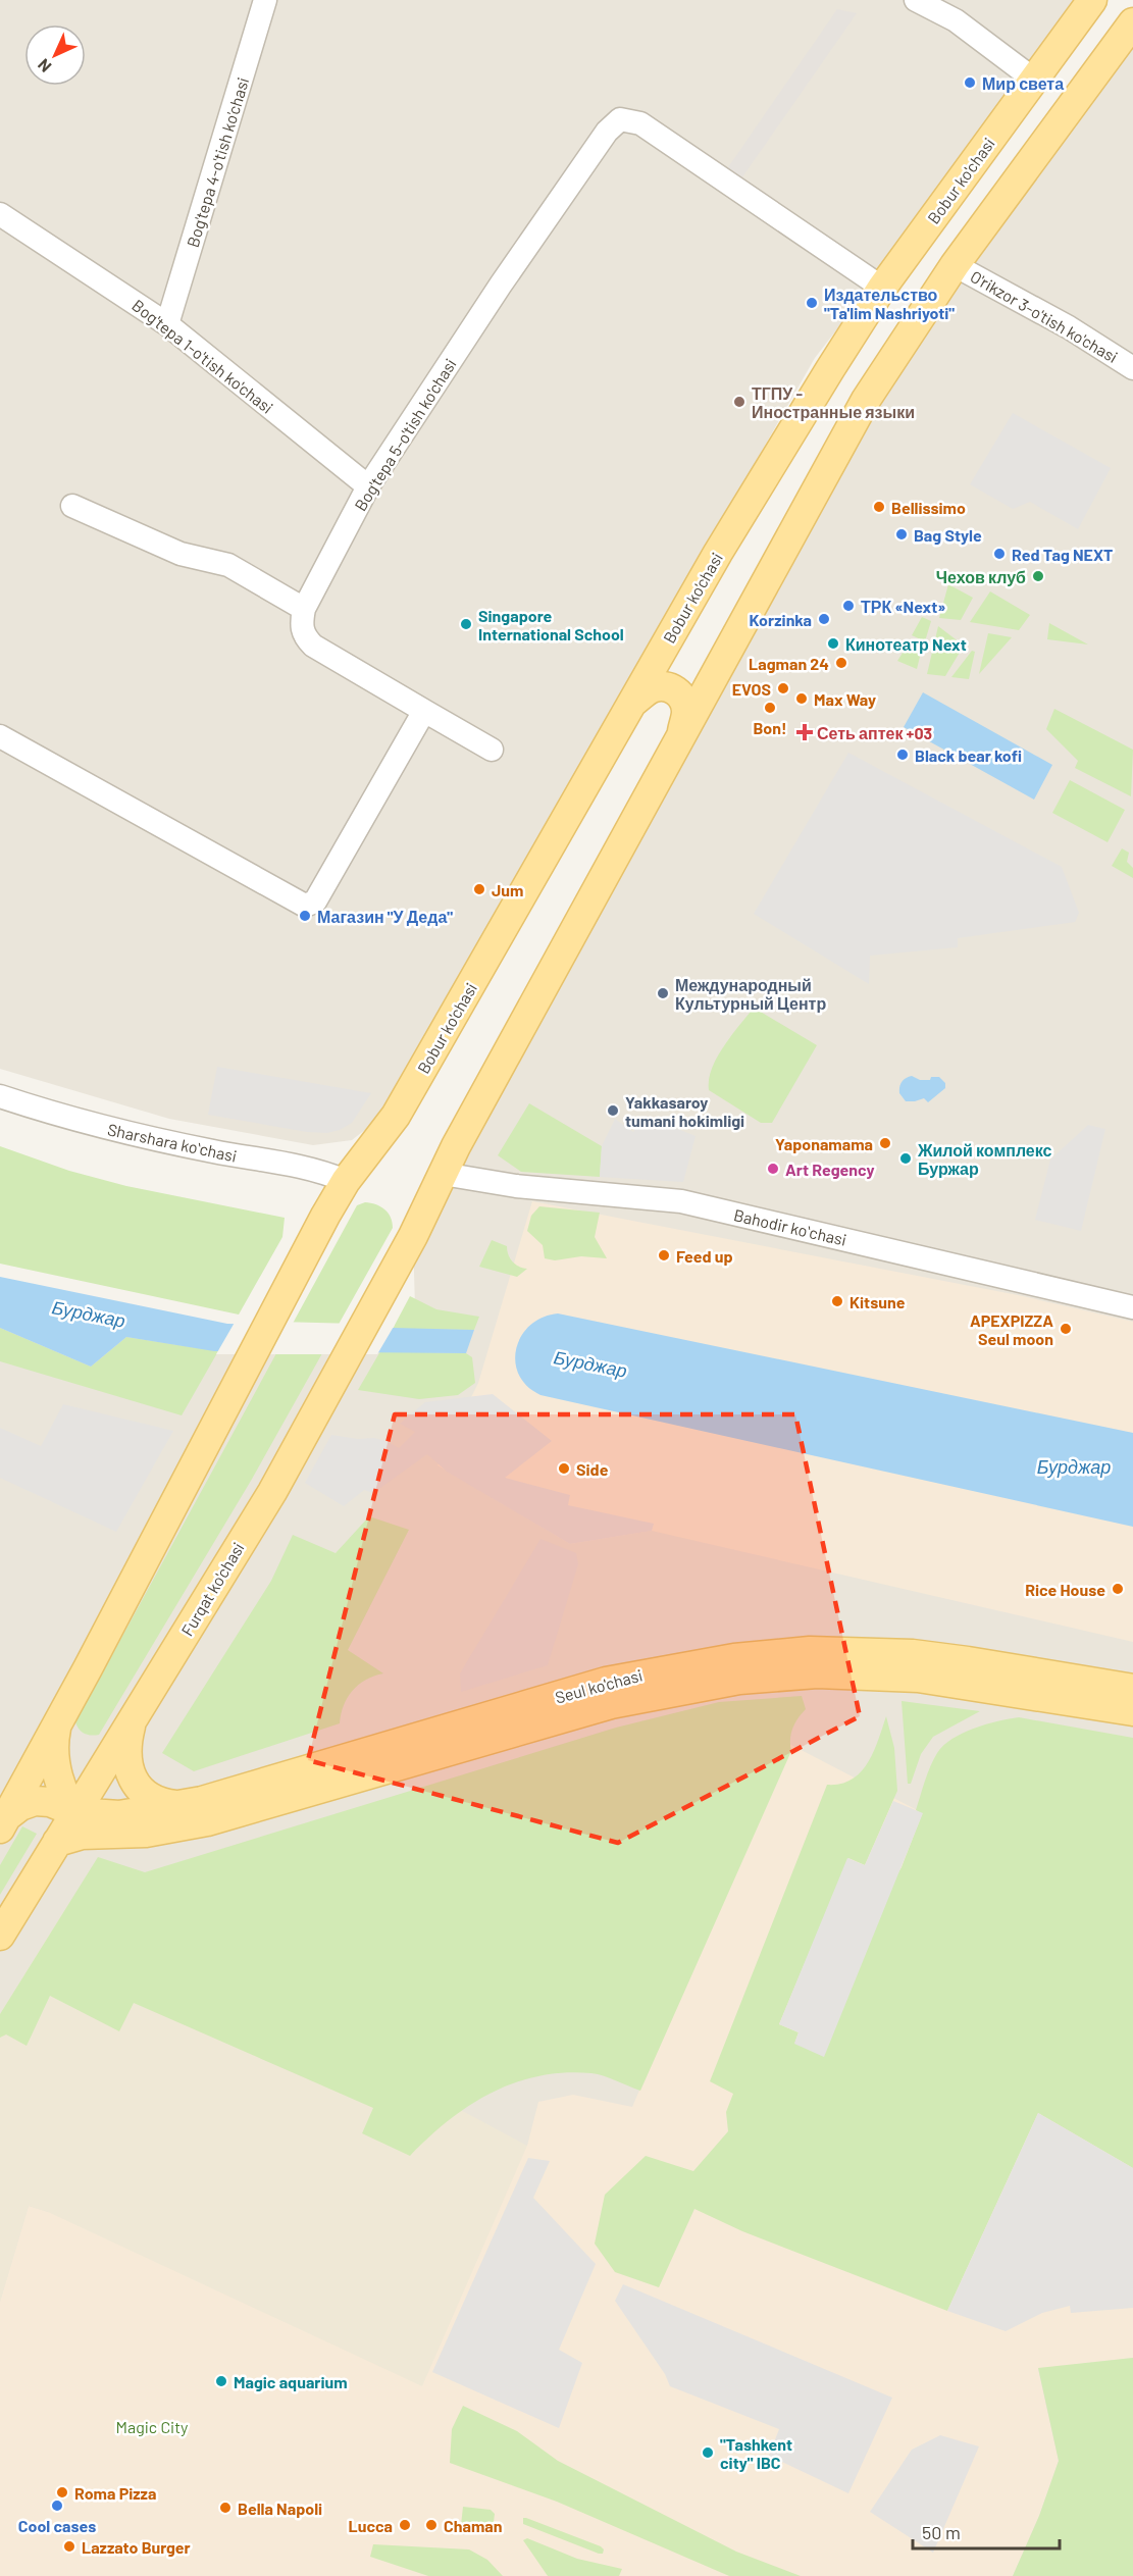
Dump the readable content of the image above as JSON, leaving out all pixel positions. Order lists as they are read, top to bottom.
{
  "streets": {
    "main road": ["Bobur ko'chasi", "Furqat ko'chasi", "Seul ko'chasi"],
    "street": [
      "Bog'tepa 4-o'tish ko'chasi",
      "O'rikzor 3-o'tish ko'chasi",
      "Bog'tepa 1-o'tish ko'chasi",
      "Bog'tepa 5-o'tish ko'chasi",
      "Sharshara koʻchasi",
      "Bahodir koʻchasi"
    ]
  },
  "crossings": [
    ["Bog'tepa 4-o'tish ko'chasi", "Bog'tepa 1-o'tish ko'chasi"],
    ["Bobur ko'chasi", "Bog'tepa 5-o'tish ko'chasi"],
    ["Bobur ko'chasi", "Sharshara koʻchasi"],
    ["Bog'tepa 1-o'tish ko'chasi", "Bog'tepa 5-o'tish ko'chasi"],
    ["Bahodir koʻchasi", "Furqat ko'chasi"],
    ["Furqat ko'chasi", "Seul ko'chasi"]
  ],
  "water": ["Бурджар"],
  "parks": ["Magic City"],
  "places": {
    "other": [
      "Мир света",
      "Издательство \"Ta'lim Nashriyoti\"",
      "ТГПУ - Иностранные языки",
      "Bellissimo",
      "Bag Style",
      "Red Tag NEXT",
      "Чехов клуб",
      "ТРК «Next»",
      "Korzinka",
      "Singapore International School",
      "Кинотеатр Next",
      "Lagman 24",
      "EVOS",
      "Max Way",
      "Bon!",
      "Black bear kofi",
      "Jum",
      "Магазин \"У Деда\"",
      "Международный Культурный Центр",
      "Yakkasaroy tumani hokimligi",
      "Yaponamama",
      "Жилой комплекс Буржар",
      "Art Regency",
      "Feed up",
      "Kitsune",
      "APEXPIZZA Seul moon",
      "Side",
      "Rice House",
      "Magic aquarium",
      "\"Tashkent city\" IBC",
      "Roma Pizza",
      "Cool cases",
      "Bella Napoli",
      "Lucca",
      "Chaman",
      "Lazzato Burger"
    ],
    "health": ["Сеть аптек +03"]
  },
  "scale_bar": "50 m",
  "north": "bottom left"
}
